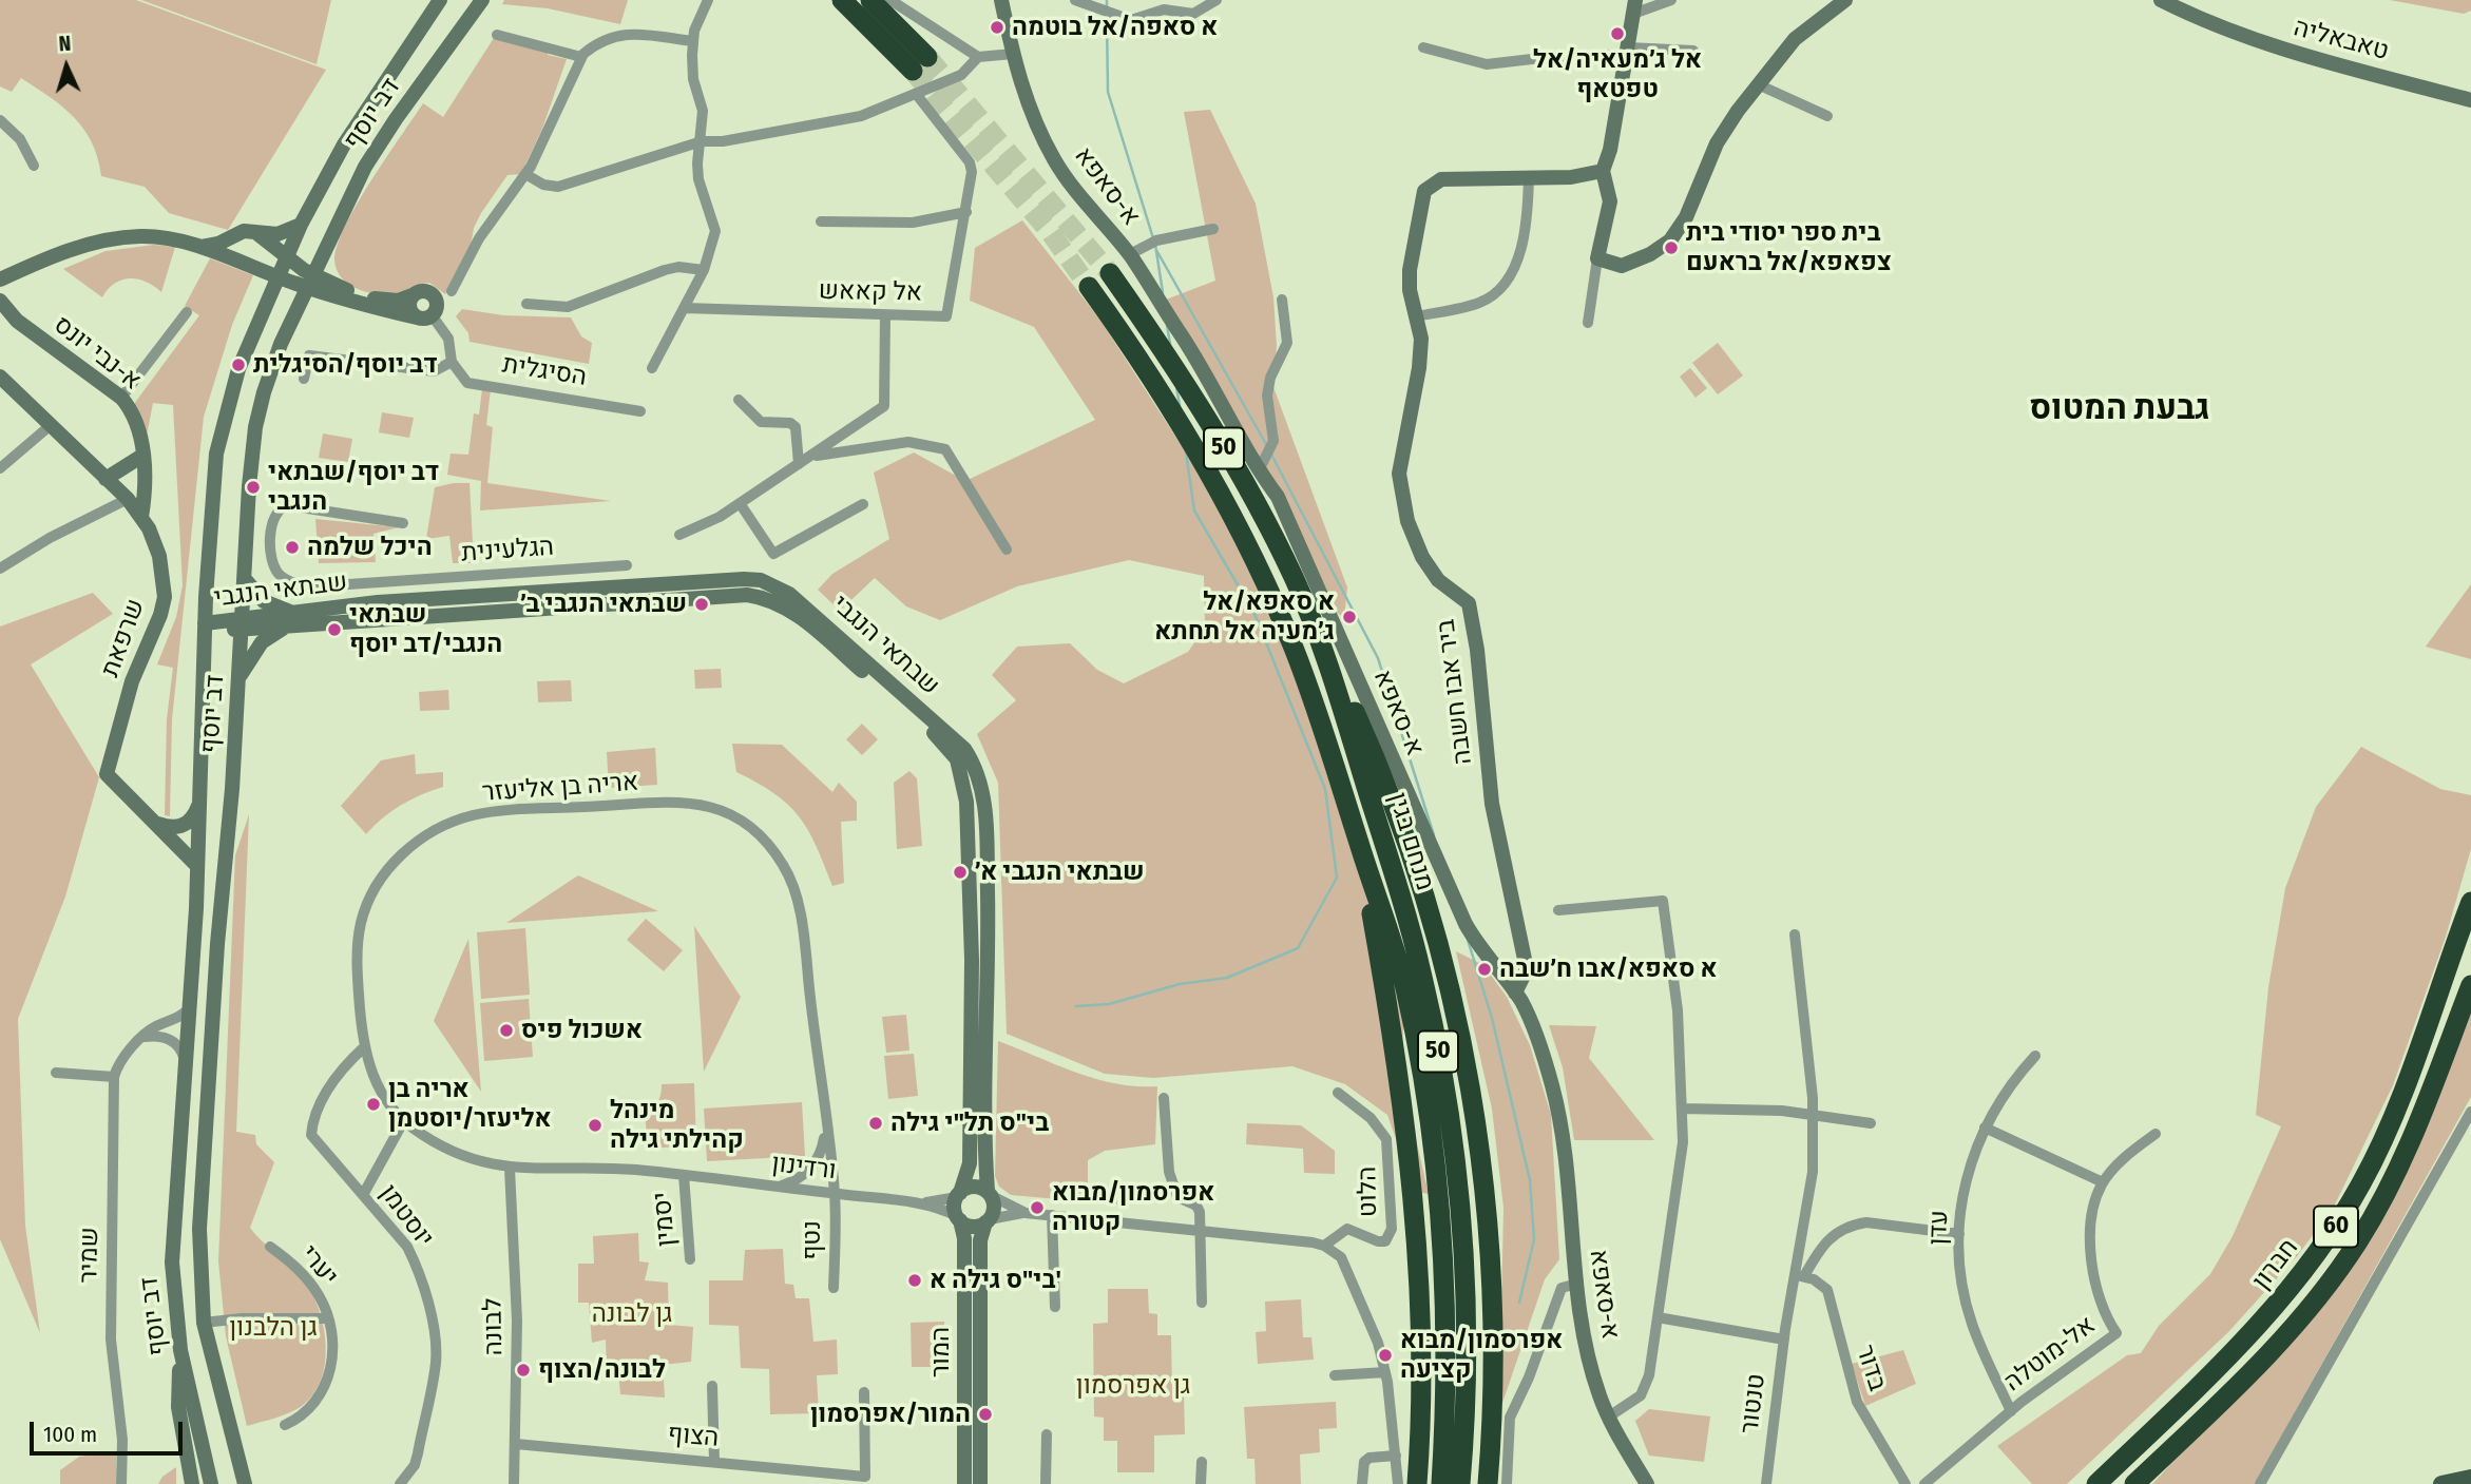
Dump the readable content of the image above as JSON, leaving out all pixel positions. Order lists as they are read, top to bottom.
{
  "streets": {
    "highway": [
      "50",
      "מנחם בגין",
      "60",
      "חברון"
    ],
    "street": [
      "טאבאליה",
      "דב יוסף",
      "א-סאפא",
      "אל קאאש",
      "א-נבי יונס",
      "הסיגלית",
      "הגלעינית",
      "שבתאי הנגבי",
      "שרפאת",
      "ביר אבו חשבה",
      "אריה בן אליעזר",
      "ורדינון",
      "הלוט",
      "יוסטמן",
      "יסמין",
      "עדן",
      "נטף",
      "שמיר",
      "יערי",
      "לבונה",
      "המור",
      "אל-מוטלה",
      "בדור",
      "טנטור",
      "הצוף"
    ]
  },
  "crossings": [
    ["דב יוסף", "שבתאי הנגבי"],
    ["דב יוסף", "שרפאת"],
    ["דב יוסף", "יערי"],
    ["א-סאפא", "ביר אבו חשבה"],
    ["א-נבי יונס", "שרפאת"],
    ["שבתאי הנגבי", "ורדינון"],
    ["שבתאי הנגבי", "המור"],
    ["אריה בן אליעזר", "ורדינון"],
    ["אריה בן אליעזר", "יוסטמן"],
    ["אריה בן אליעזר", "נטף"],
    ["אריה בן אליעזר", "לבונה"],
    ["ורדינון", "יסמין"],
    ["ורדינון", "נטף"],
    ["ורדינון", "לבונה"],
    ["ורדינון", "המור"],
    ["עדן", "אל-מוטלה"],
    ["לבונה", "הצוף"],
    ["בדור", "טנטור"]
  ],
  "districts": ["גבעת המטוס"],
  "parks": ["גן לבונה", "גן הלבנון", "גן אפרסמון"],
  "places": [
    "א סאפה/אל בוטמה",
    "אל ג׳מעאיה/אל טפטאף",
    "בית ספר יסודי בית צפאפא/אל בראעם",
    "דב יוסף/הסיגלית",
    "דב יוסף/שבתאי הנגבי",
    "היכל שלמה",
    "שבתאי הנגבי ב׳",
    "א סאפא/אל ג׳מעיה אל תחתא",
    "שבתאי הנגבי/דב יוסף",
    "שבתאי הנגבי א׳",
    "א סאפא/אבו ח׳שבה",
    "אשכול פיס",
    "אריה בן אליעזר/יוסטמן",
    "בי\"ס תל\"י גילה",
    "מינהל קהילתי גילה",
    "אפרסמון/מבוא קטורה",
    "בי\"ס גילה א'",
    "אפרסמון/מבוא קציעה",
    "לבונה/הצוף",
    "המור/אפרסמון"
  ],
  "scale_bar": "100 m",
  "north": "top"
}
